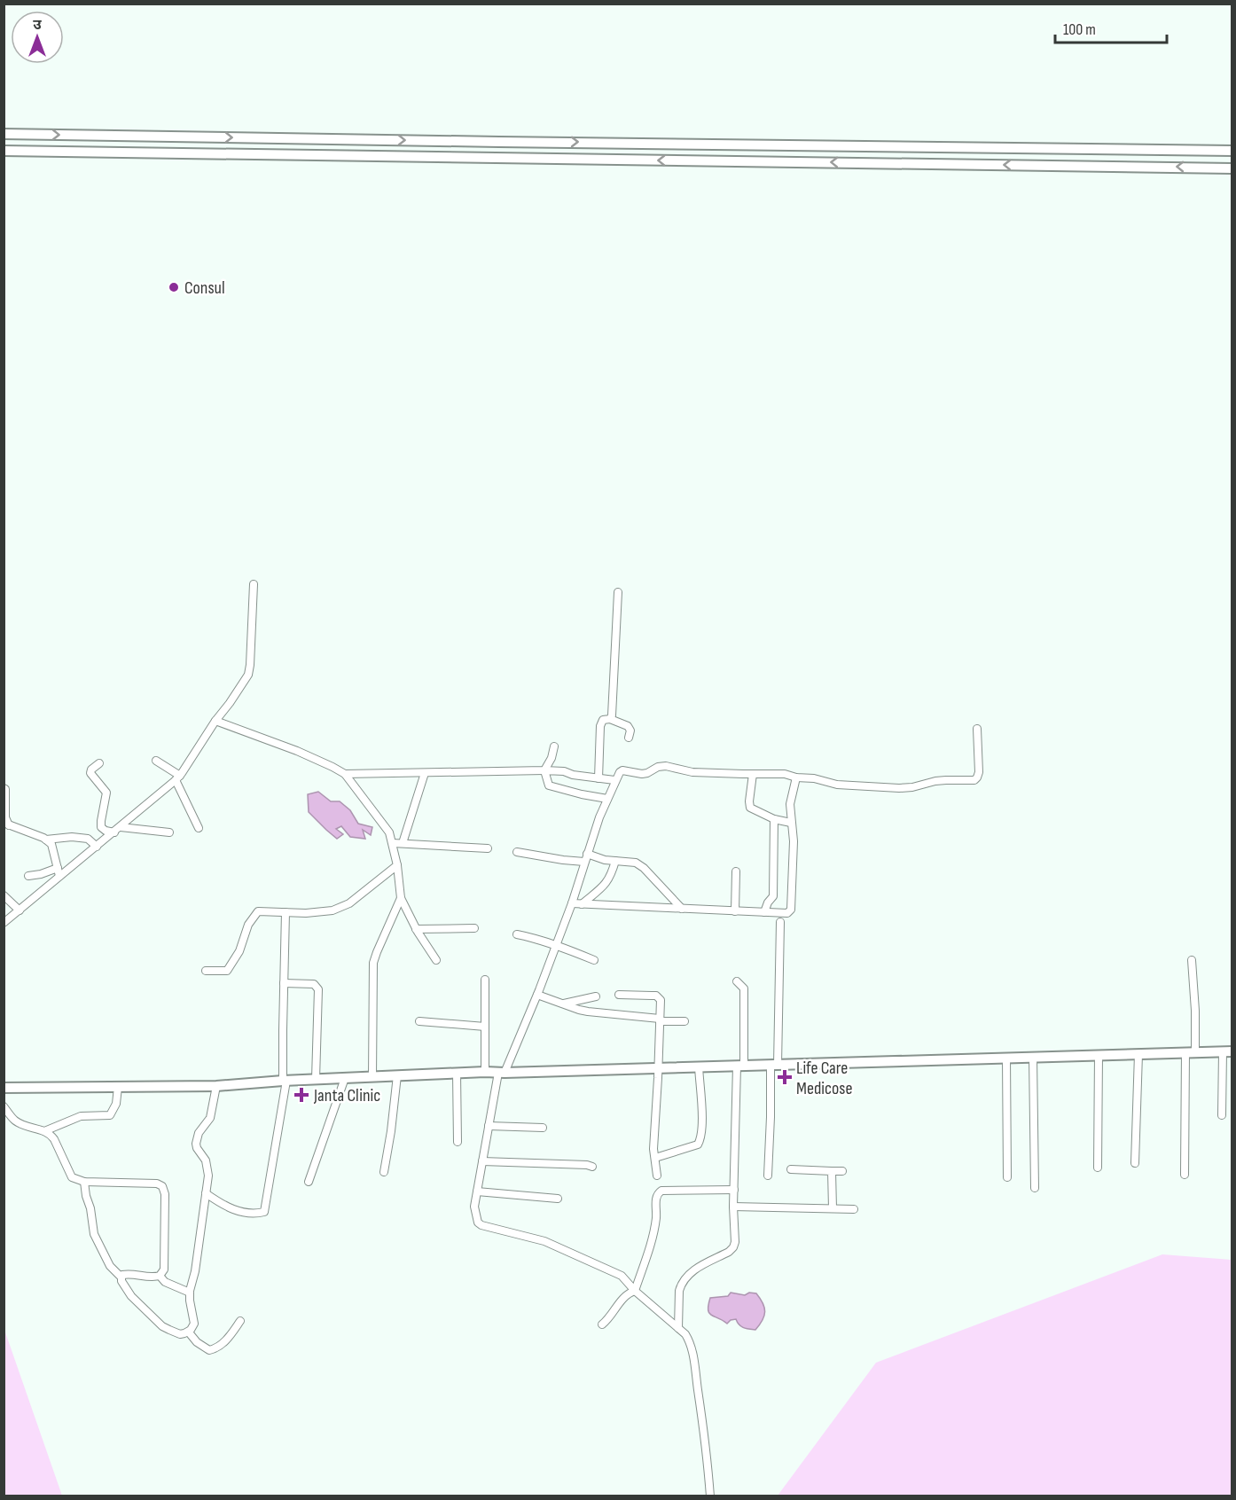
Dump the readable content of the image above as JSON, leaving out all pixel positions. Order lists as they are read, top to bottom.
{
  "places": {
    "other": ["Consul"],
    "health": ["Life Care Medicose", "Janta Clinic"]
  },
  "scale_bar": "100 m",
  "north": "top"
}
